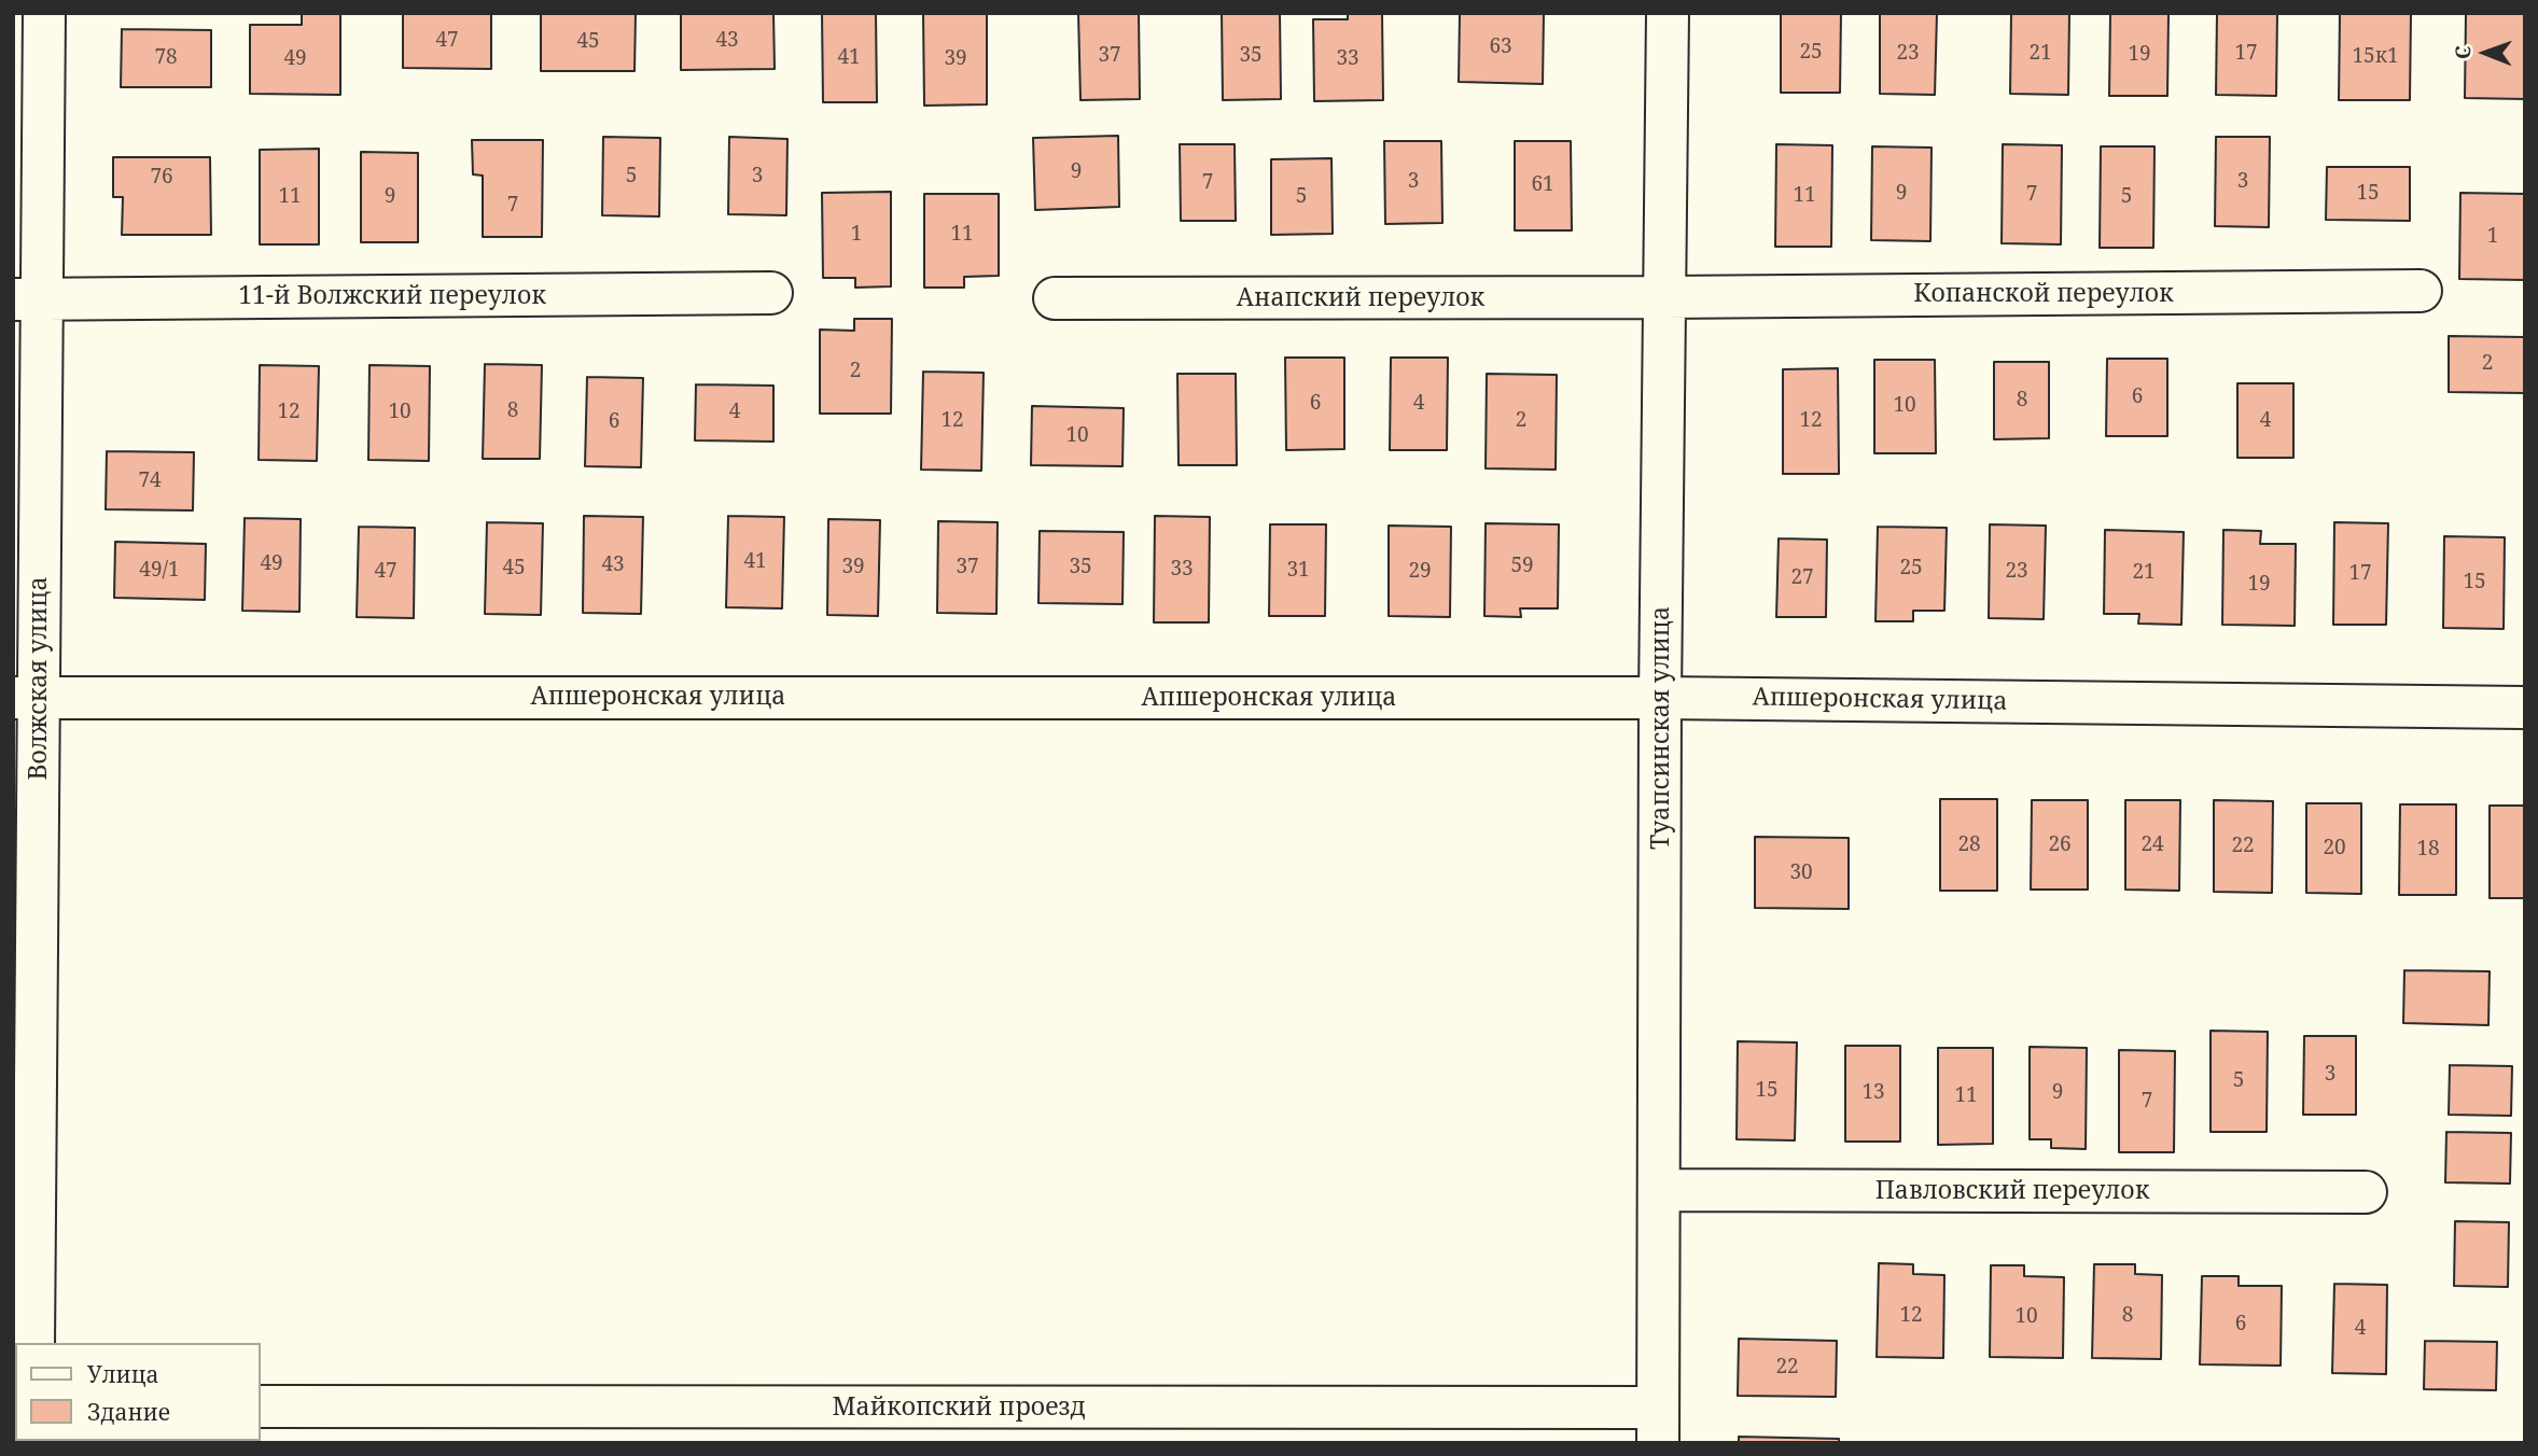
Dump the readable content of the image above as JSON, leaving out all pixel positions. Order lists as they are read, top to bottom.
{
  "streets": {
    "street": [
      "Копанской переулок",
      "11-й Волжский переулок",
      "Анапский переулок",
      "Волжская улица",
      "Апшеронская улица",
      "Туапсинская улица",
      "Павловский переулок",
      "Майкопский проезд"
    ]
  },
  "crossings": [
    ["Копанской переулок", "Анапский переулок"],
    ["Копанской переулок", "Туапсинская улица"],
    ["11-й Волжский переулок", "Волжская улица"],
    ["Анапский переулок", "Туапсинская улица"],
    ["Волжская улица", "Апшеронская улица"],
    ["Апшеронская улица", "Туапсинская улица"],
    ["Туапсинская улица", "Павловский переулок"],
    ["Туапсинская улица", "Майкопский проезд"]
  ],
  "house_numbers": [
    "47",
    "43",
    "45",
    "63",
    "25",
    "23",
    "21",
    "17",
    "19",
    "37",
    "35",
    "15к1",
    "78",
    "41",
    "49",
    "39",
    "33",
    "9",
    "5",
    "3",
    "76",
    "3",
    "3",
    "7",
    "61",
    "9",
    "15",
    "7",
    "11",
    "11",
    "9",
    "5",
    "5",
    "7",
    "1",
    "11",
    "1",
    "2",
    "2",
    "6",
    "8",
    "6",
    "4",
    "10",
    "8",
    "12",
    "10",
    "4",
    "12",
    "2",
    "12",
    "4",
    "6",
    "10",
    "74",
    "41",
    "49",
    "43",
    "59",
    "39",
    "37",
    "35",
    "45",
    "25",
    "33",
    "49/1",
    "31",
    "47",
    "29",
    "23",
    "21",
    "17",
    "27",
    "15",
    "19",
    "28",
    "26",
    "24",
    "22",
    "20",
    "18",
    "30",
    "3",
    "5",
    "15",
    "13",
    "9",
    "11",
    "7",
    "12",
    "8",
    "10",
    "6",
    "4",
    "22"
  ],
  "legend": ["Улица", "Здание"],
  "north": "left"
}
